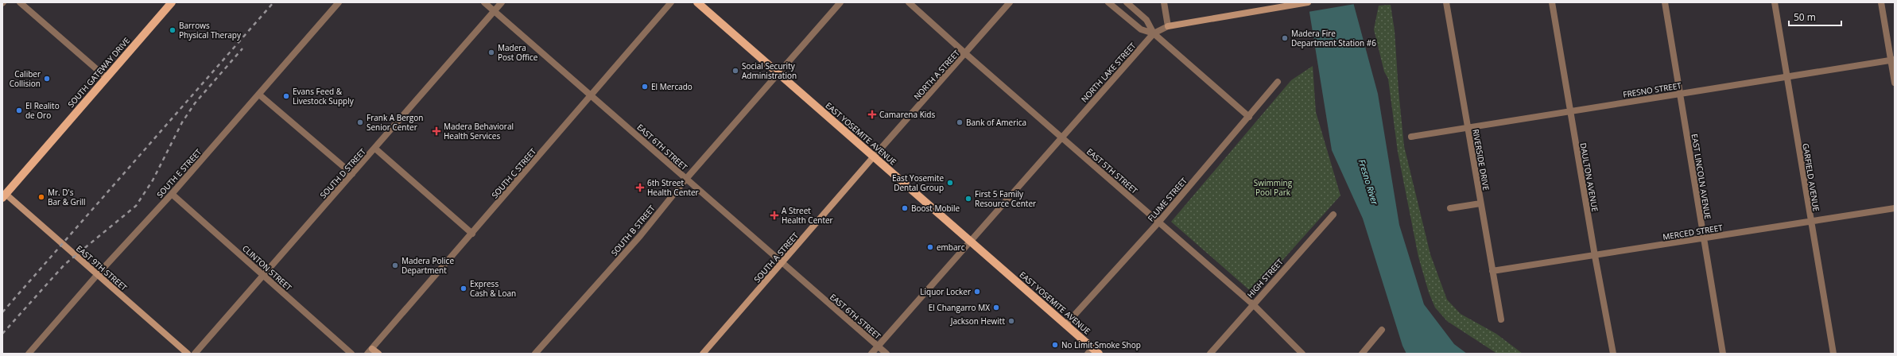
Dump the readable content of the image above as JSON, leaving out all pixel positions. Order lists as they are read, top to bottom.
{
  "streets": {
    "main road": ["SOUTH GATEWAY DRIVE", "EAST YOSEMITE AVENUE"],
    "street": [
      "NORTH LAKE STREET",
      "NORTH A STREET",
      "FRESNO STREET",
      "EAST 6TH STREET",
      "RIVERSIDE DRIVE",
      "EAST 5TH STREET",
      "SOUTH E STREET",
      "SOUTH D STREET",
      "SOUTH C STREET",
      "EAST LINCOLN AVENUE",
      "DAULTON AVENUE",
      "GARFIELD AVENUE",
      "FLUME STREET",
      "SOUTH B STREET",
      "MERCED STREET",
      "SOUTH A STREET",
      "EAST 9TH STREET",
      "CLINTON STREET",
      "HIGH STREET"
    ]
  },
  "crossings": [
    ["SOUTH GATEWAY DRIVE", "EAST 9TH STREET"],
    ["NORTH LAKE STREET", "EAST YOSEMITE AVENUE"],
    ["NORTH LAKE STREET", "EAST 6TH STREET"],
    ["NORTH LAKE STREET", "EAST 5TH STREET"],
    ["NORTH A STREET", "EAST YOSEMITE AVENUE"],
    ["NORTH A STREET", "EAST 5TH STREET"],
    ["NORTH A STREET", "SOUTH A STREET"],
    ["FRESNO STREET", "RIVERSIDE DRIVE"],
    ["FRESNO STREET", "EAST LINCOLN AVENUE"],
    ["FRESNO STREET", "DAULTON AVENUE"],
    ["FRESNO STREET", "GARFIELD AVENUE"],
    ["EAST YOSEMITE AVENUE", "FLUME STREET"],
    ["EAST YOSEMITE AVENUE", "SOUTH B STREET"],
    ["EAST YOSEMITE AVENUE", "SOUTH A STREET"],
    ["EAST 6TH STREET", "SOUTH D STREET"],
    ["EAST 6TH STREET", "SOUTH C STREET"],
    ["EAST 6TH STREET", "SOUTH B STREET"],
    ["EAST 6TH STREET", "SOUTH A STREET"],
    ["RIVERSIDE DRIVE", "MERCED STREET"],
    ["EAST 5TH STREET", "FLUME STREET"],
    ["EAST 5TH STREET", "HIGH STREET"],
    ["SOUTH E STREET", "EAST 9TH STREET"],
    ["SOUTH E STREET", "CLINTON STREET"],
    ["SOUTH D STREET", "CLINTON STREET"],
    ["EAST LINCOLN AVENUE", "MERCED STREET"],
    ["DAULTON AVENUE", "MERCED STREET"],
    ["GARFIELD AVENUE", "MERCED STREET"]
  ],
  "water": ["Fresno River"],
  "parks": ["Swimming Pool Park"],
  "places": {
    "other": [
      "Barrows Physical Therapy",
      "Madera Fire Department Station #6",
      "Madera Post Office",
      "Social Security Administration",
      "Caliber Collision",
      "El Mercado",
      "Evans Feed & Livestock Supply",
      "El Realito de Oro",
      "Frank A Bergon Senior Center",
      "Bank of America",
      "East Yosemite Dental Group",
      "Mr. D's Bar & Grill",
      "First 5 Family Resource Center",
      "Boost Mobile",
      "embarc",
      "Madera Police Department",
      "Express Cash & Loan",
      "Liquor Locker",
      "El Changarro MX",
      "Jackson Hewitt",
      "No Limit Smoke Shop"
    ],
    "health": [
      "Camarena Kids",
      "Madera Behavioral Health Services",
      "6th Street Health Center",
      "A Street Health Center"
    ]
  },
  "scale_bar": "50 m"
}
